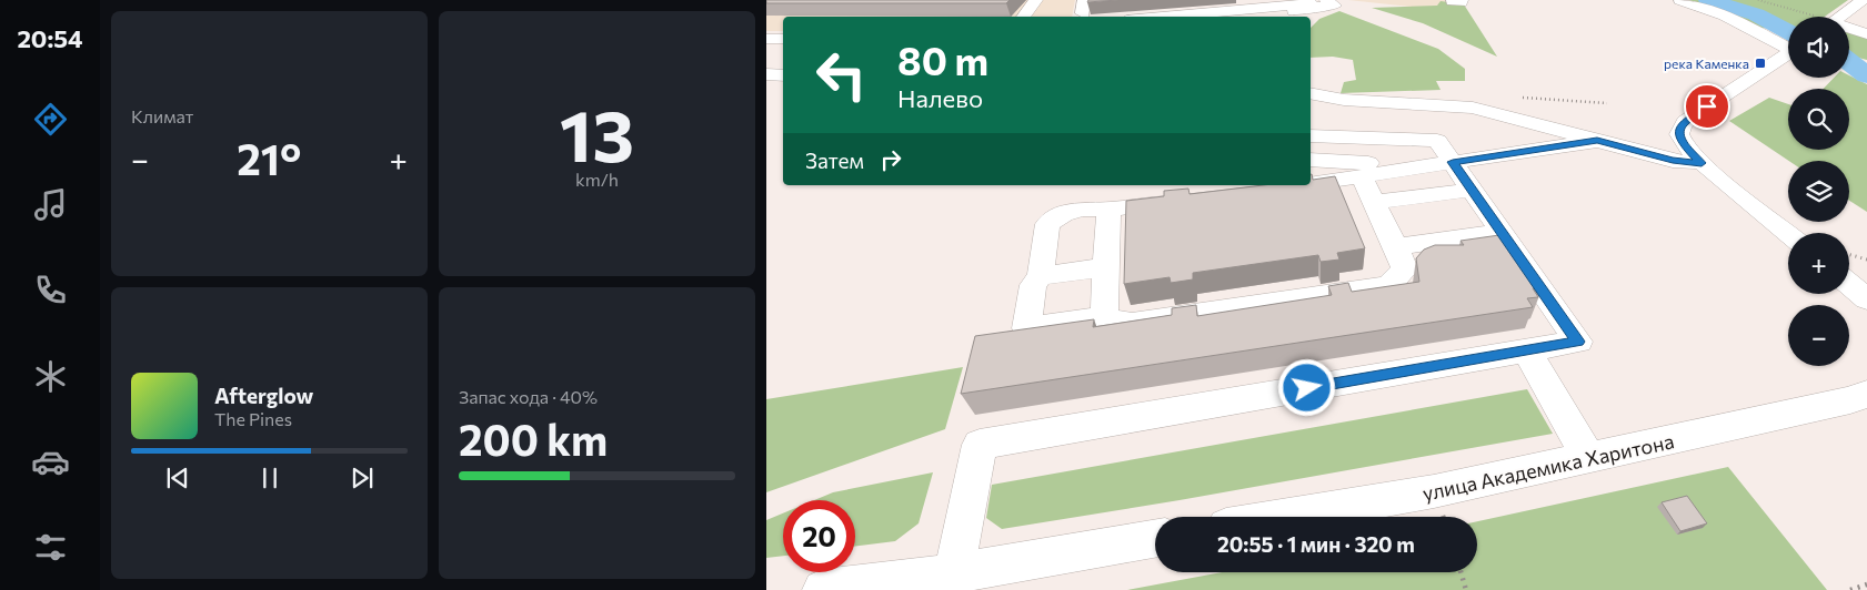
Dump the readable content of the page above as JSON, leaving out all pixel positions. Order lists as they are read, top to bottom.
{
  "streets": {
    "street": ["улица Академика Харитона"]
  },
  "places": {
    "transit": ["река Каменка"]
  },
  "page": {
    "tabs": "20:54",
    "tile": [
      "Климат",
      ["13", "km/h"],
      ["Запас хода · 40%", "200 km"]
    ],
    "map_buttons": ["+", "−"],
    "turn": ["80 m", "Налево"],
    "then": "Затем",
    "heat": ["−", "21°", "+"],
    "song": ["Afterglow", "The Pines"],
    "limit": "20",
    "trip": "20:55 · 1 мин · 320 m"
  }
}
